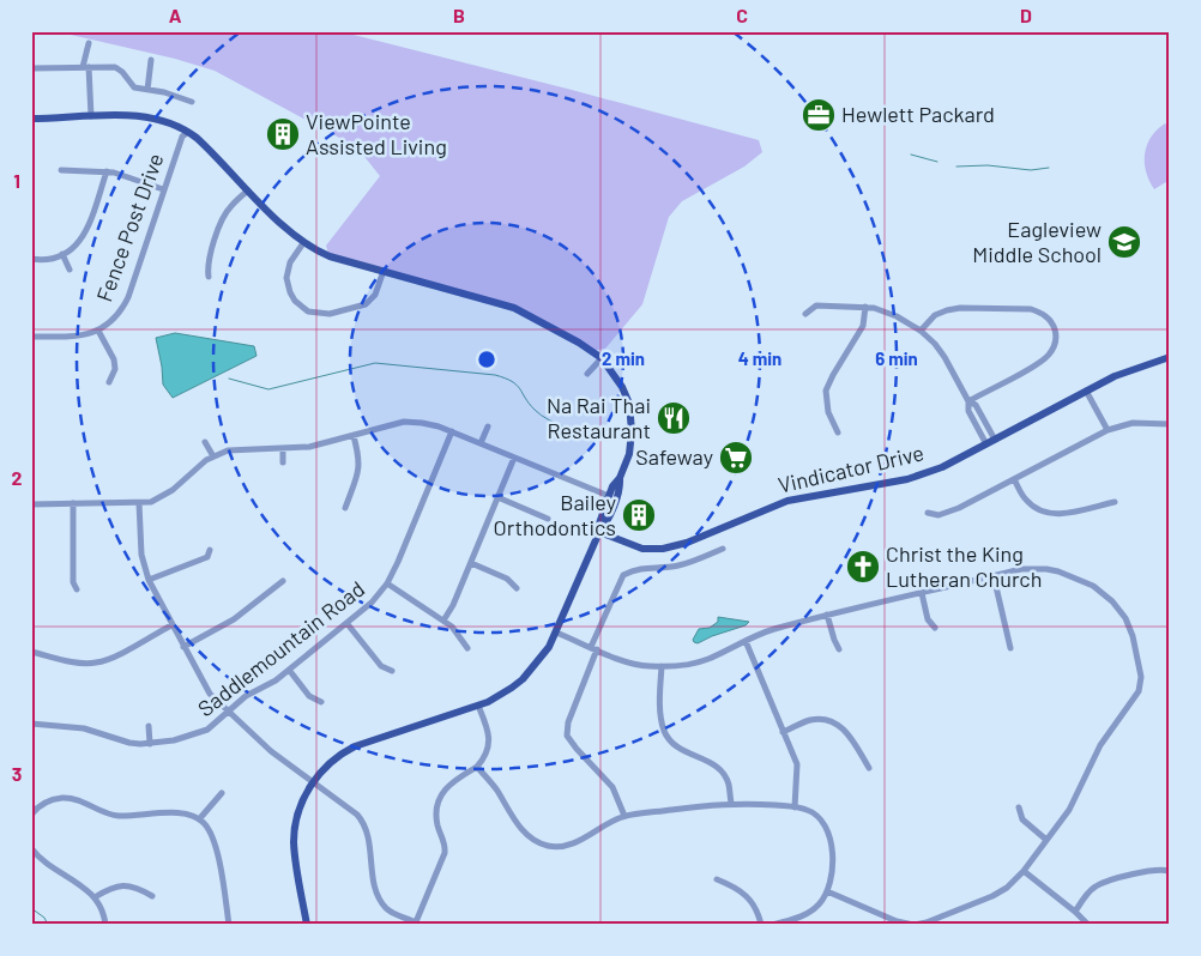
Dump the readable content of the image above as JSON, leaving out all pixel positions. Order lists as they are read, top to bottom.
{
  "streets": {
    "main road": ["Vindicator Drive"],
    "street": ["Fence Post Drive", "Saddlemountain Road"]
  },
  "places": {
    "office": ["Hewlett Packard"],
    "building": ["ViewPointe Assisted Living", "Bailey Orthodontics"],
    "school or university": ["Eagleview Middle School"],
    "restaurant": ["Na Rai Thai Restaurant"],
    "supermarket": ["Safeway"],
    "church": ["Christ the King Lutheran Church"]
  },
  "grid": {
    "columns": [
      "A",
      "B",
      "C",
      "D"
    ],
    "rows": ["1", "2", "3"]
  },
  "rings": ["2 min", "4 min", "6 min"]
}
